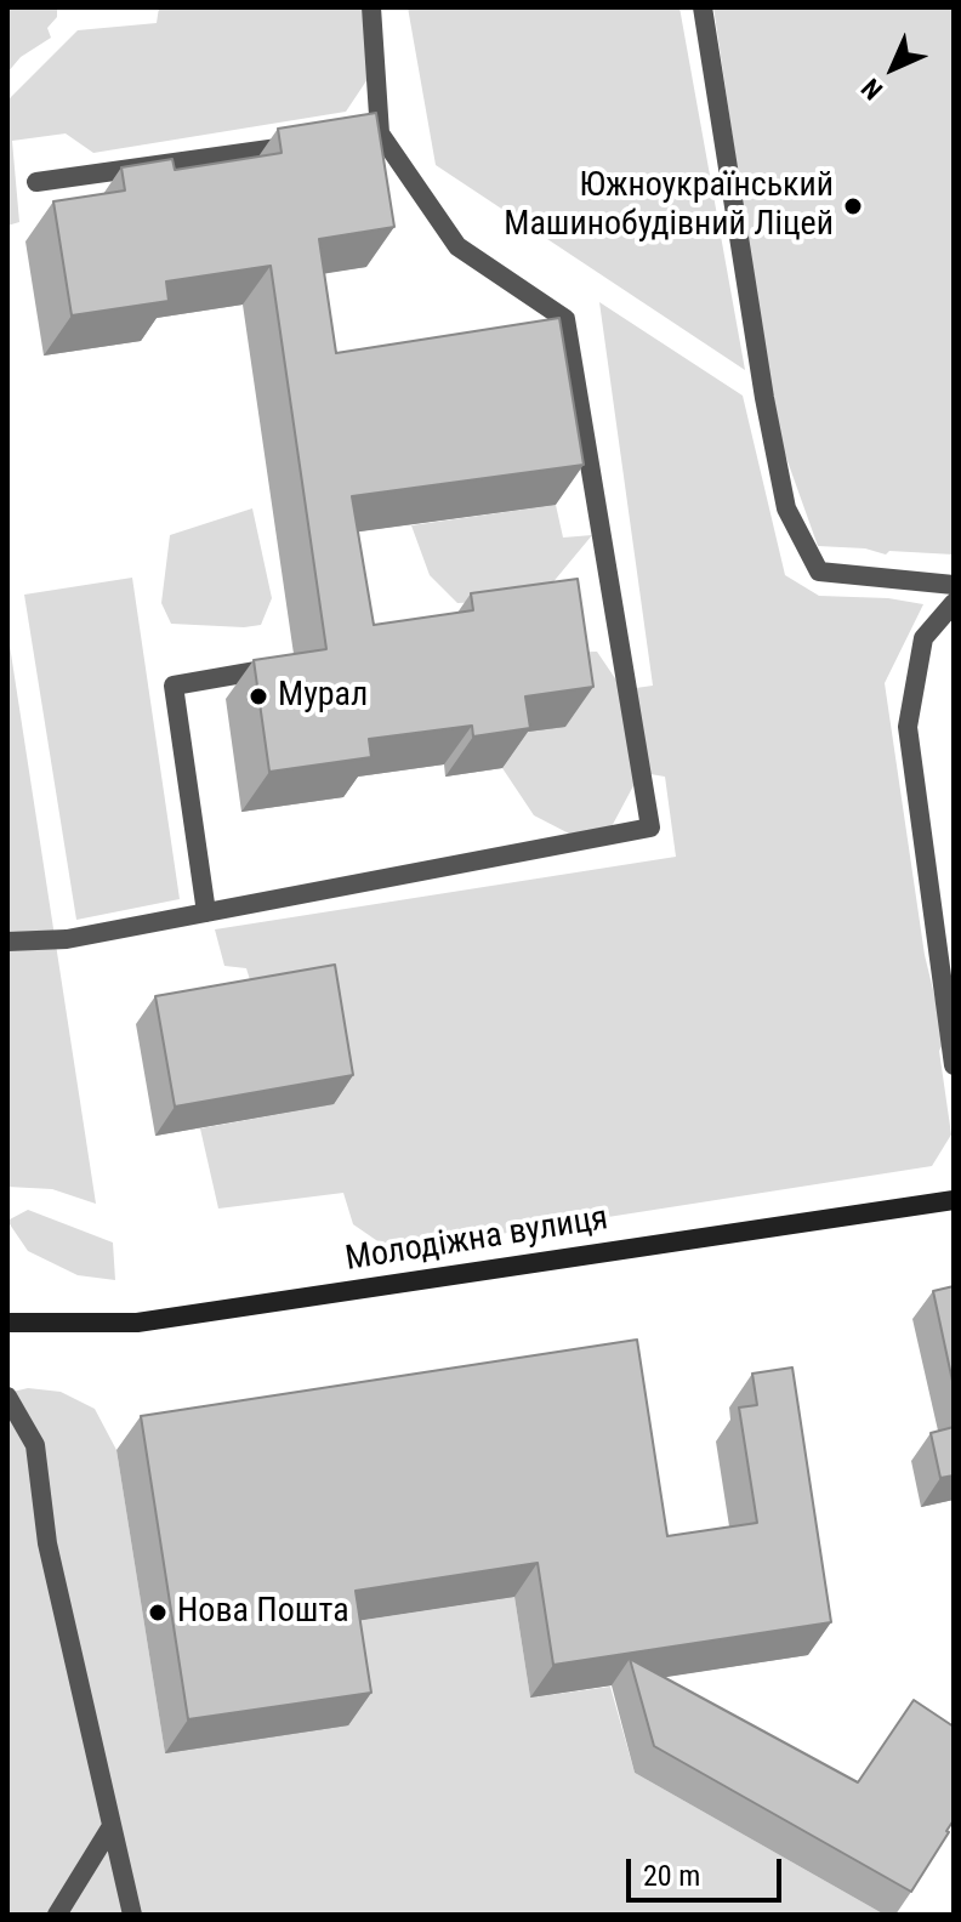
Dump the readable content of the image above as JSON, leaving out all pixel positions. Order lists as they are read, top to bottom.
{
  "streets": {
    "street": ["Молодіжна вулиця"]
  },
  "places": ["Южноукраїнський Машинобудівний Ліцей", "Мурал", "Нова Пошта"],
  "scale_bar": "20 m",
  "north": "bottom left"
}
